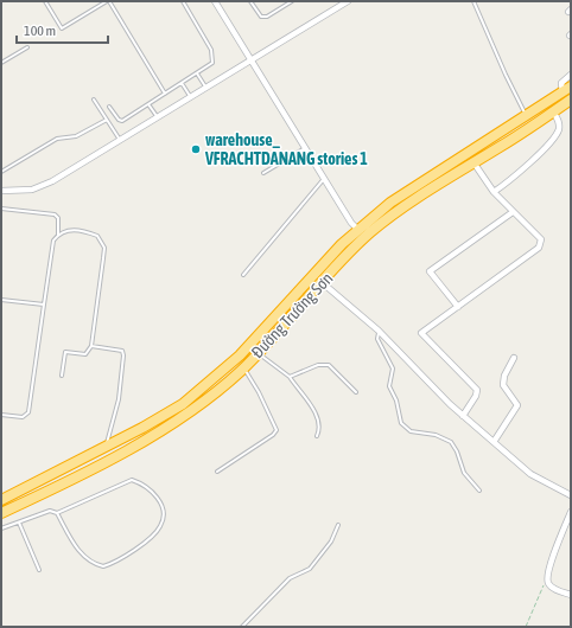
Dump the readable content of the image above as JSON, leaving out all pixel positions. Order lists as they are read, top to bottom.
{
  "streets": {
    "highway": ["Đường Trường Sơn"]
  },
  "places": ["warehouse_ VFRACHTDANANG stories 1"],
  "scale_bar": "100 m"
}
